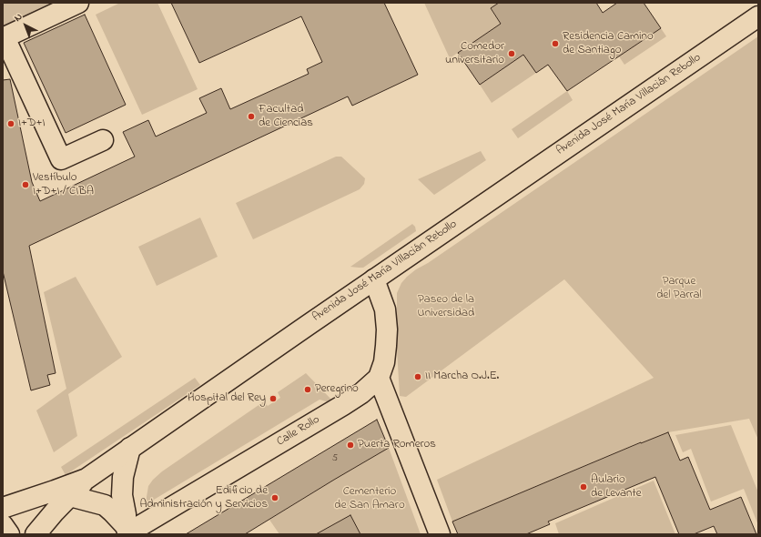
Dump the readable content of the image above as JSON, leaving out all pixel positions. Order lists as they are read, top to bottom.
{
  "streets": {
    "main road": ["Avenida José María Villacián Rebollo", "Calle Rollo"]
  },
  "parks": ["Parque del Parral", "Paseo de la Universidad", "Cementerio de San Amaro"],
  "places": [
    "Residencia Camino de Santiago",
    "Comedor universitario",
    "Facultad de Ciencias",
    "I+D+I",
    "Vestíbulo I+D+I / CIBA",
    "II Marcha O.J.E.",
    "Peregrino",
    "Hospital del Rey",
    "Puerta Romeros",
    "Aulario de Levante",
    "Edificio de Administración y Servicios"
  ],
  "house_numbers": ["5"],
  "north": "top left"
}
